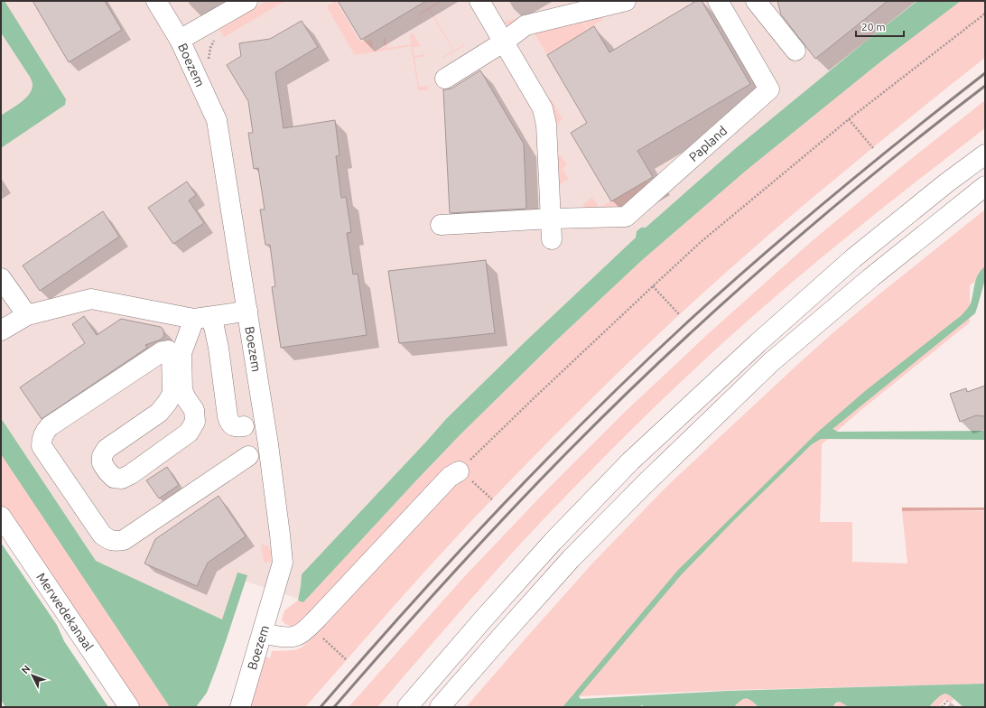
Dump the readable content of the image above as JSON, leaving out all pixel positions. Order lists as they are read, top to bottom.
{
  "streets": {
    "main road": ["Boezem", "Papland", "Merwedekanaal"]
  },
  "scale_bar": "20 m",
  "north": "top left"
}
